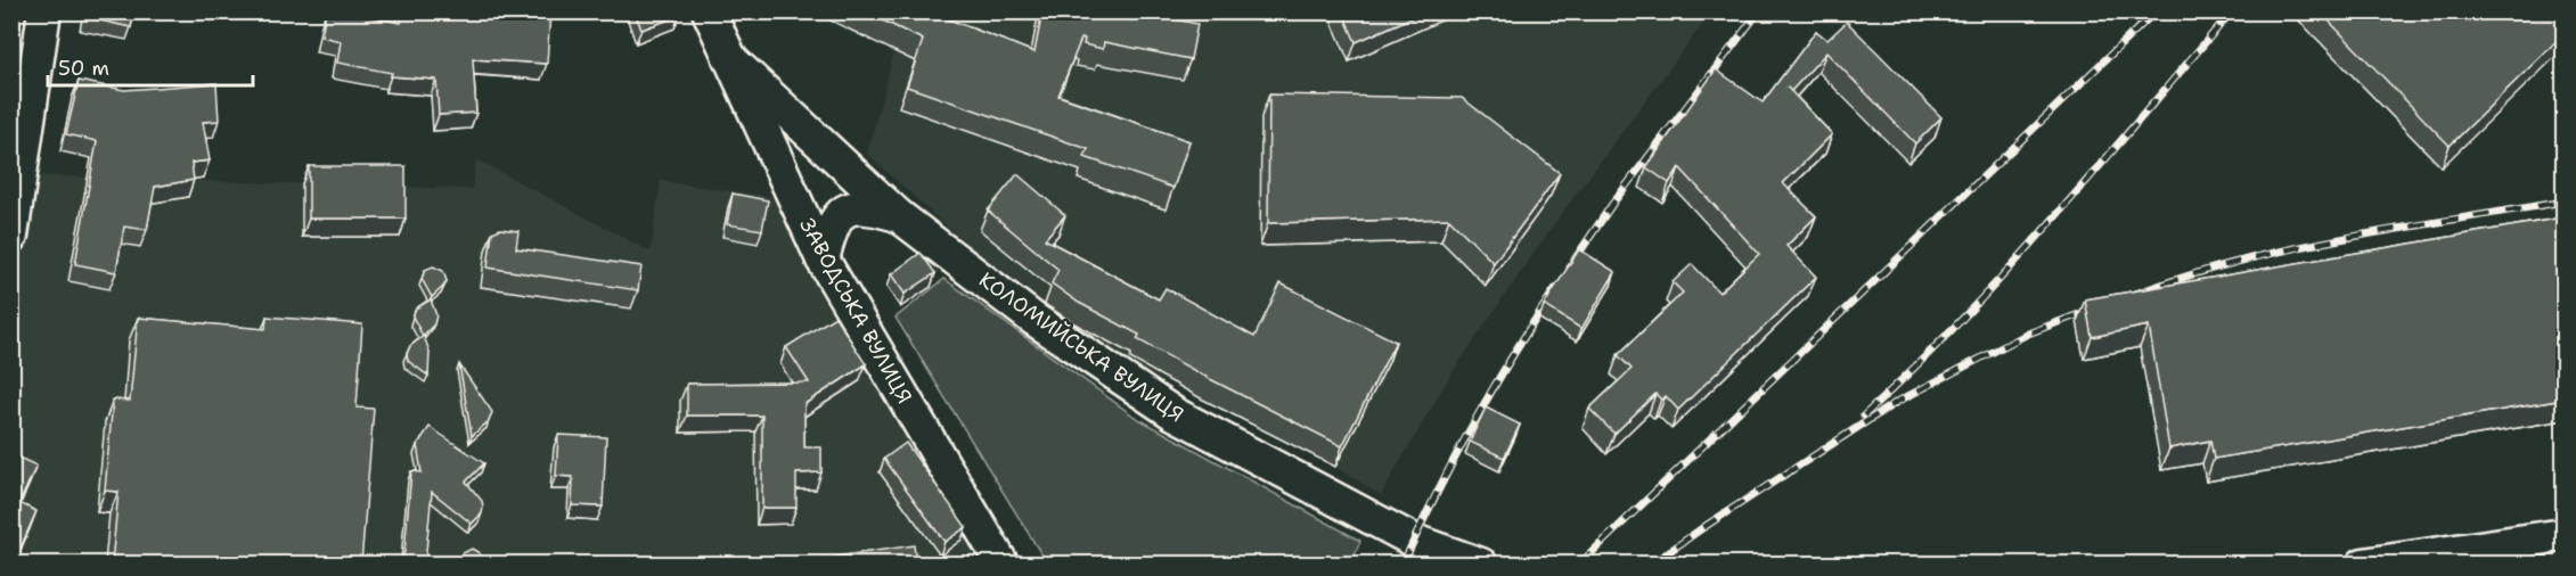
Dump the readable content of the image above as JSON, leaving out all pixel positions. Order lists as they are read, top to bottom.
{
  "streets": {
    "street": ["ЗАВОДСЬКА ВУЛИЦЯ", "КОЛОМИЙСЬКА ВУЛИЦЯ"]
  },
  "crossings": [
    ["ЗАВОДСЬКА ВУЛИЦЯ", "КОЛОМИЙСЬКА ВУЛИЦЯ"]
  ],
  "scale_bar": "50 m"
}
